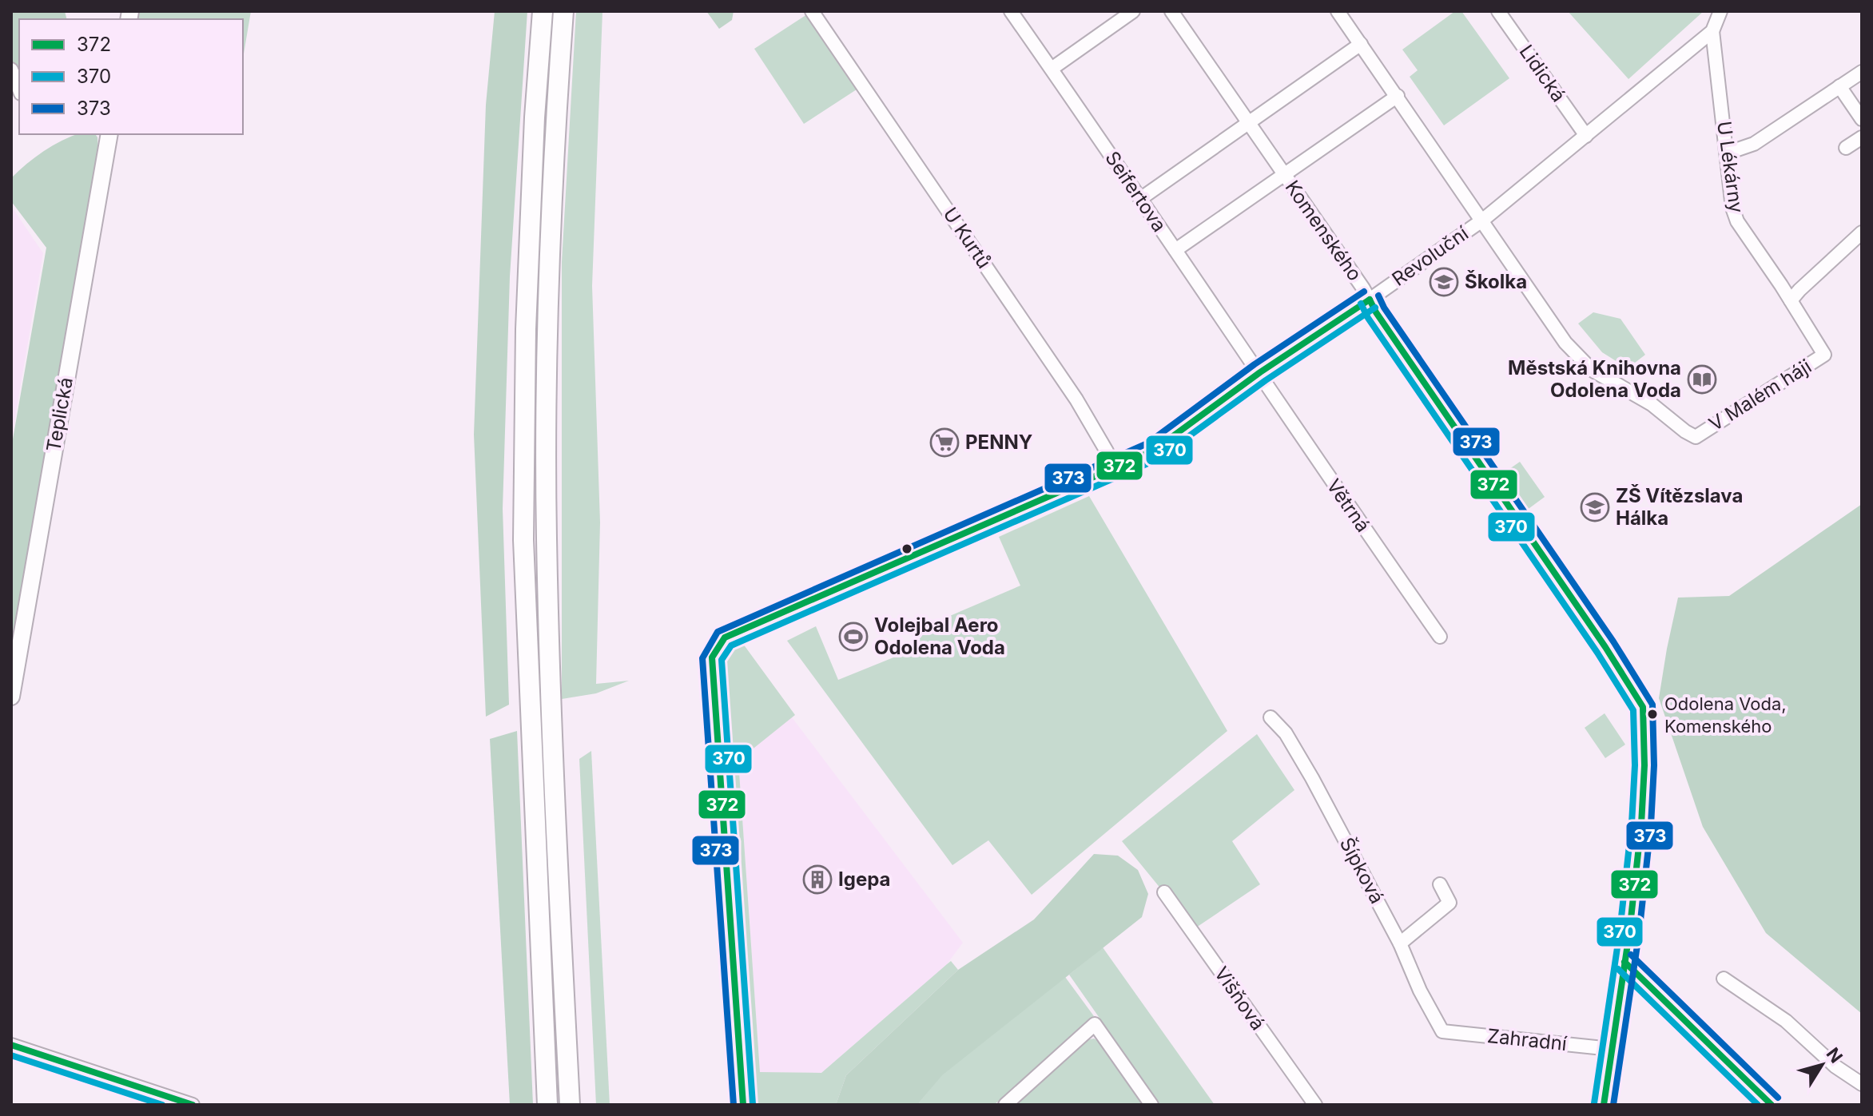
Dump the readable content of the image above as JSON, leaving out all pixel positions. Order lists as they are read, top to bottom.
{
  "streets": {
    "main road": ["Teplická"],
    "street": [
      "Lidická",
      "U Lékárny",
      "Seifertova",
      "Komenského",
      "U Kurtů",
      "Revoluční",
      "V Malém háji",
      "Větrná",
      "Šípková",
      "Višňová",
      "Zahradní"
    ]
  },
  "crossings": [
    ["Lidická", "Revoluční"],
    ["U Lékárny", "Revoluční"],
    ["U Lékárny", "V Malém háji"],
    ["Seifertova", "Revoluční"],
    ["Seifertova", "Větrná"],
    ["Komenského", "Revoluční"],
    ["U Kurtů", "Revoluční"],
    ["Revoluční", "V Malém háji"],
    ["Revoluční", "Větrná"],
    ["Šípková", "Zahradní"]
  ],
  "places": {
    "school or university": ["Školka", "ZŠ Vítězslava Hálka"],
    "library": ["Městská Knihovna Odolena Voda"],
    "supermarket": ["PENNY"],
    "sports": ["Volejbal Aero Odolena Voda"],
    "other": ["Odolena Voda, Komenského"],
    "building": ["Igepa"]
  },
  "lines": ["transit line 373", "transit line 372", "transit line 370"],
  "legend": ["372", "370", "373"],
  "north": "top right"
}
